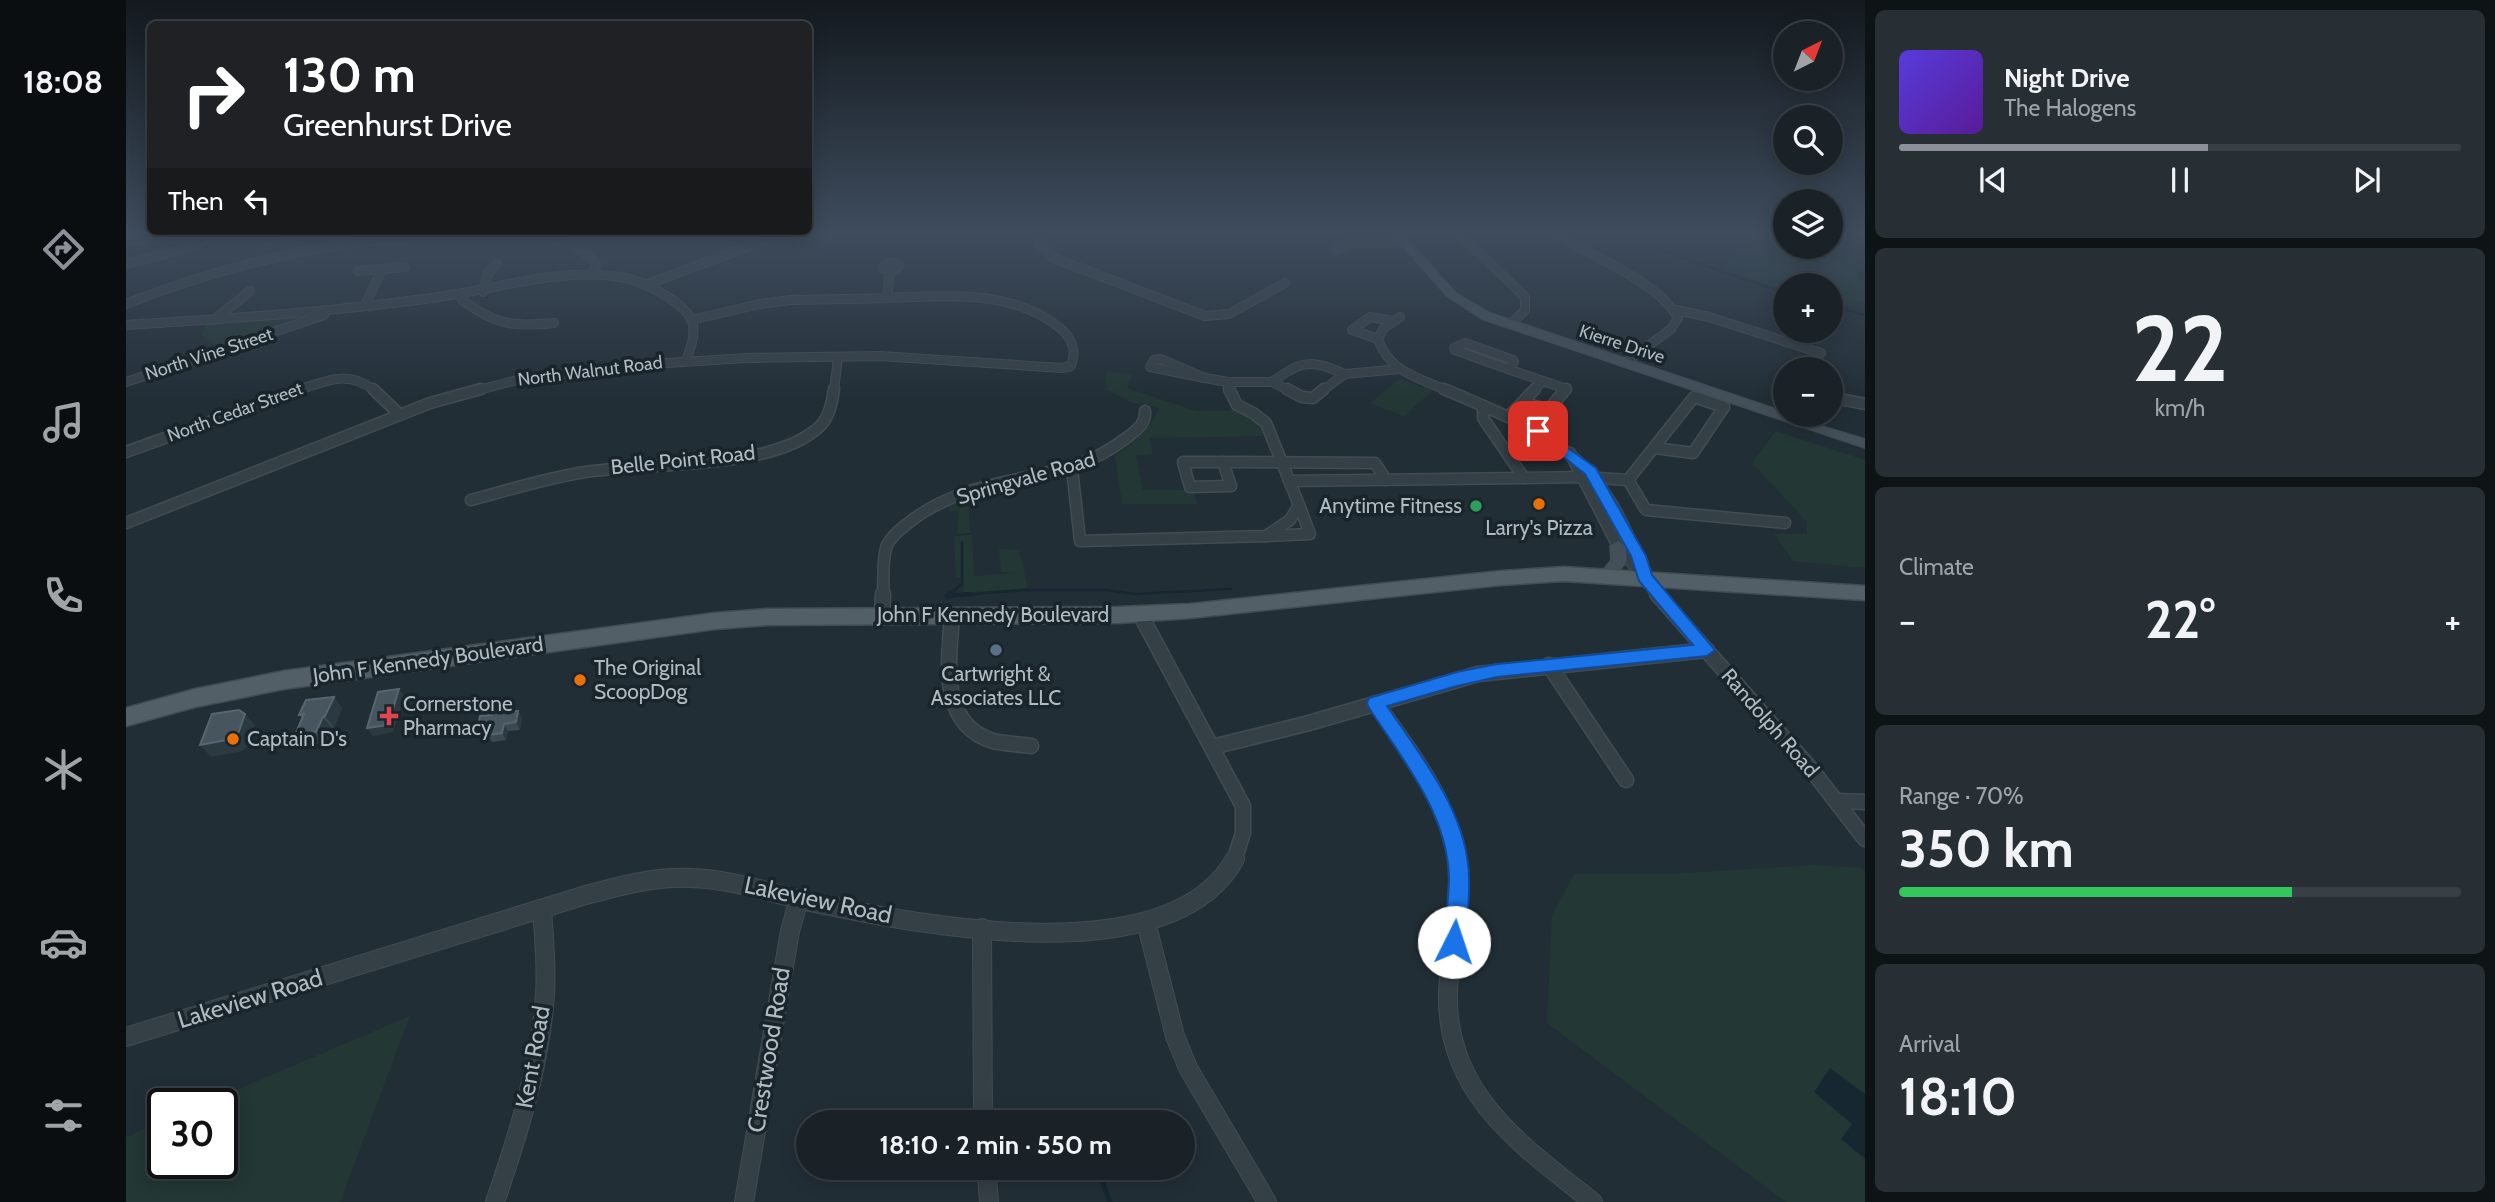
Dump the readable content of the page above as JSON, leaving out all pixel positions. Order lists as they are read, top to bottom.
{
  "streets": {
    "main road": ["John F Kennedy Boulevard"],
    "street": [
      "Kierre Drive",
      "North Vine Street",
      "North Walnut Road",
      "North Cedar Street",
      "Belle Point Road",
      "Springvale Road",
      "Randolph Road",
      "Lakeview Road",
      "Crestwood Road",
      "Kent Road"
    ]
  },
  "crossings": [
    ["North Walnut Road", "North Cedar Street"],
    ["North Walnut Road", "Belle Point Road"],
    ["Springvale Road", "John F Kennedy Boulevard"],
    ["John F Kennedy Boulevard", "Randolph Road"],
    ["John F Kennedy Boulevard", "Lakeview Road"],
    ["Lakeview Road", "Crestwood Road"],
    ["Lakeview Road", "Kent Road"]
  ],
  "places": {
    "other": [
      "Larry's Pizza",
      "Anytime Fitness",
      "Cartwright & Associates LLC",
      "The Original ScoopDog",
      "Captain D's"
    ],
    "health": ["Cornerstone Pharmacy"]
  },
  "north": "top right",
  "page": {
    "tabs": "18:08",
    "map_buttons": ["+", "−"],
    "turn": ["130 m", "Greenhurst Drive"],
    "song": ["Night Drive", "The Halogens"],
    "then": "Then",
    "tile": [
      ["22", "km/h"],
      "Climate",
      ["Range · 70%", "350 km"],
      ["Arrival", "18:10"]
    ],
    "heat": ["−", "22°", "+"],
    "limit": "30",
    "trip": "18:10 · 2 min · 550 m"
  }
}
